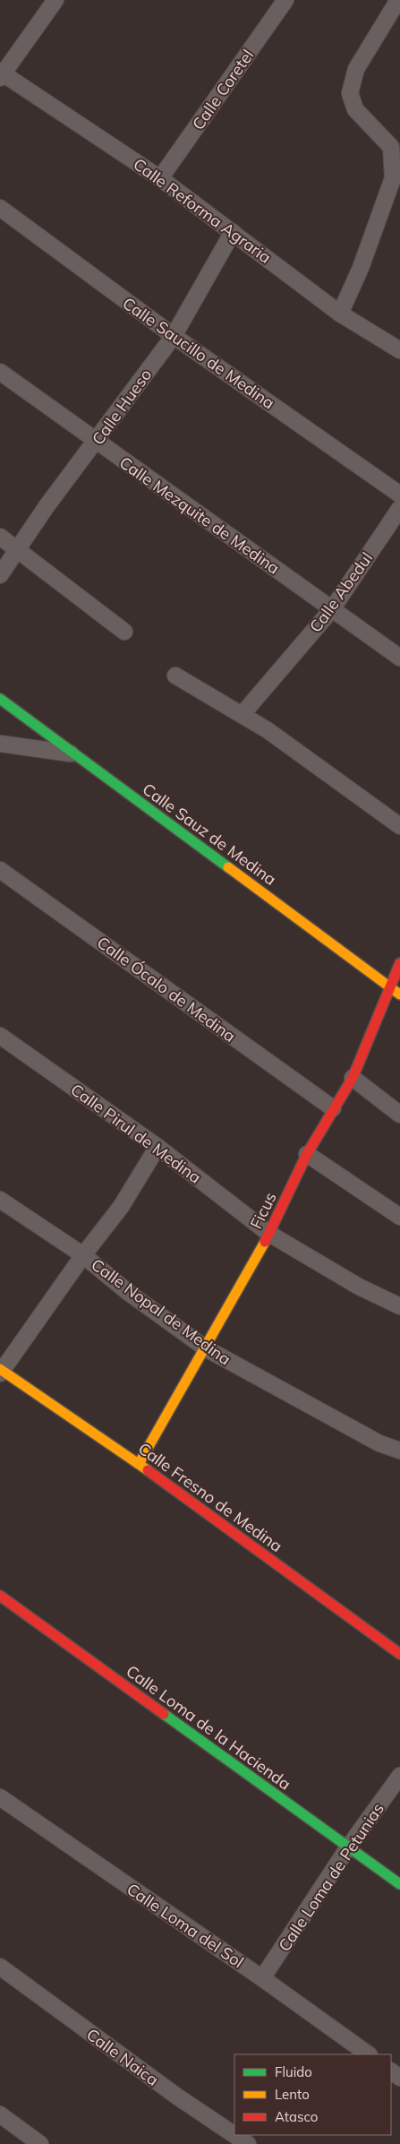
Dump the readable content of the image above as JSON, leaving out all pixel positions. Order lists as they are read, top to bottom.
{
  "streets": {
    "street": [
      "Calle Coretel",
      "Calle Reforma Agraria",
      "Calle Saucillo de Medina",
      "Calle Hueso",
      "Calle Mezquite de Medina",
      "Calle Abedul",
      "Calle Sauz de Medina",
      "Calle Ócalo de Medina",
      "Calle Pirul de Medina",
      "Ficus",
      "Calle Nopal de Medina",
      "Calle Fresno de Medina",
      "Calle Loma de la Hacienda",
      "Calle Loma de Petunias",
      "Calle Loma del Sol",
      "Calle Naica"
    ]
  },
  "crossings": [
    ["Calle Coretel", "Calle Reforma Agraria"],
    ["Calle Reforma Agraria", "Calle Hueso"],
    ["Calle Saucillo de Medina", "Calle Hueso"],
    ["Calle Hueso", "Calle Mezquite de Medina"],
    ["Calle Mezquite de Medina", "Calle Abedul"],
    ["Calle Sauz de Medina", "Ficus"],
    ["Calle Ócalo de Medina", "Ficus"],
    ["Calle Pirul de Medina", "Ficus"],
    ["Ficus", "Calle Nopal de Medina"],
    ["Ficus", "Calle Fresno de Medina"],
    ["Calle Loma de la Hacienda", "Calle Loma de Petunias"],
    ["Calle Loma de Petunias", "Calle Loma del Sol"]
  ],
  "legend": ["Fluido", "Lento", "Atasco"]
}
